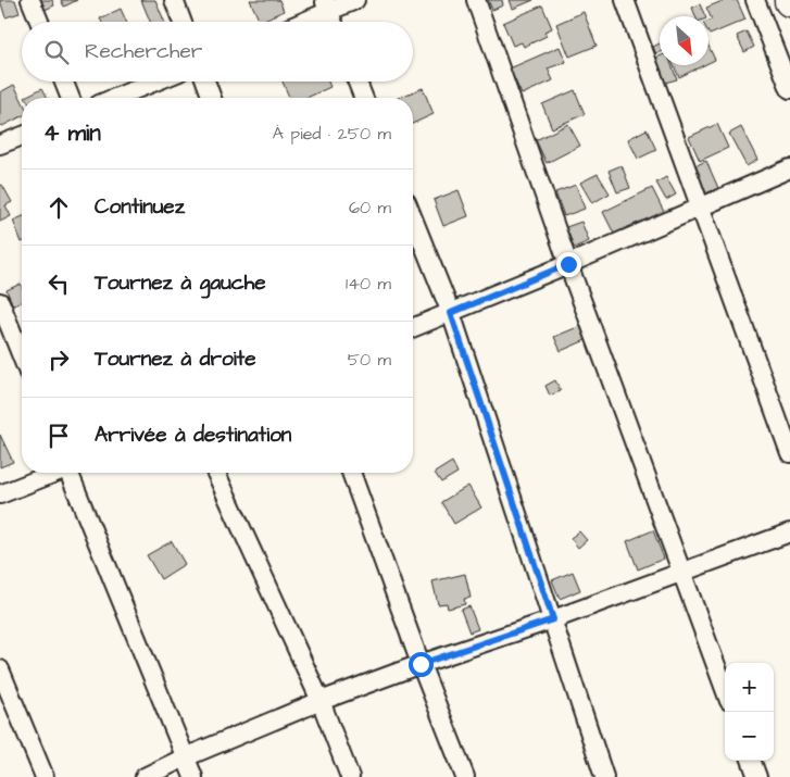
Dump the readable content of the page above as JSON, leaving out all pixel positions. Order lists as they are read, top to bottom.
{
  "north": "bottom right",
  "page": {
    "search": "Rechercher",
    "heading": ["4 min", "À pied · 250 m"],
    "list": [
      ["Continuez", "60 m"],
      ["Tournez à gauche", "140 m"],
      ["Tournez à droite", "50 m"],
      "Arrivée à destination"
    ],
    "map_buttons": ["+", "−"]
  }
}
